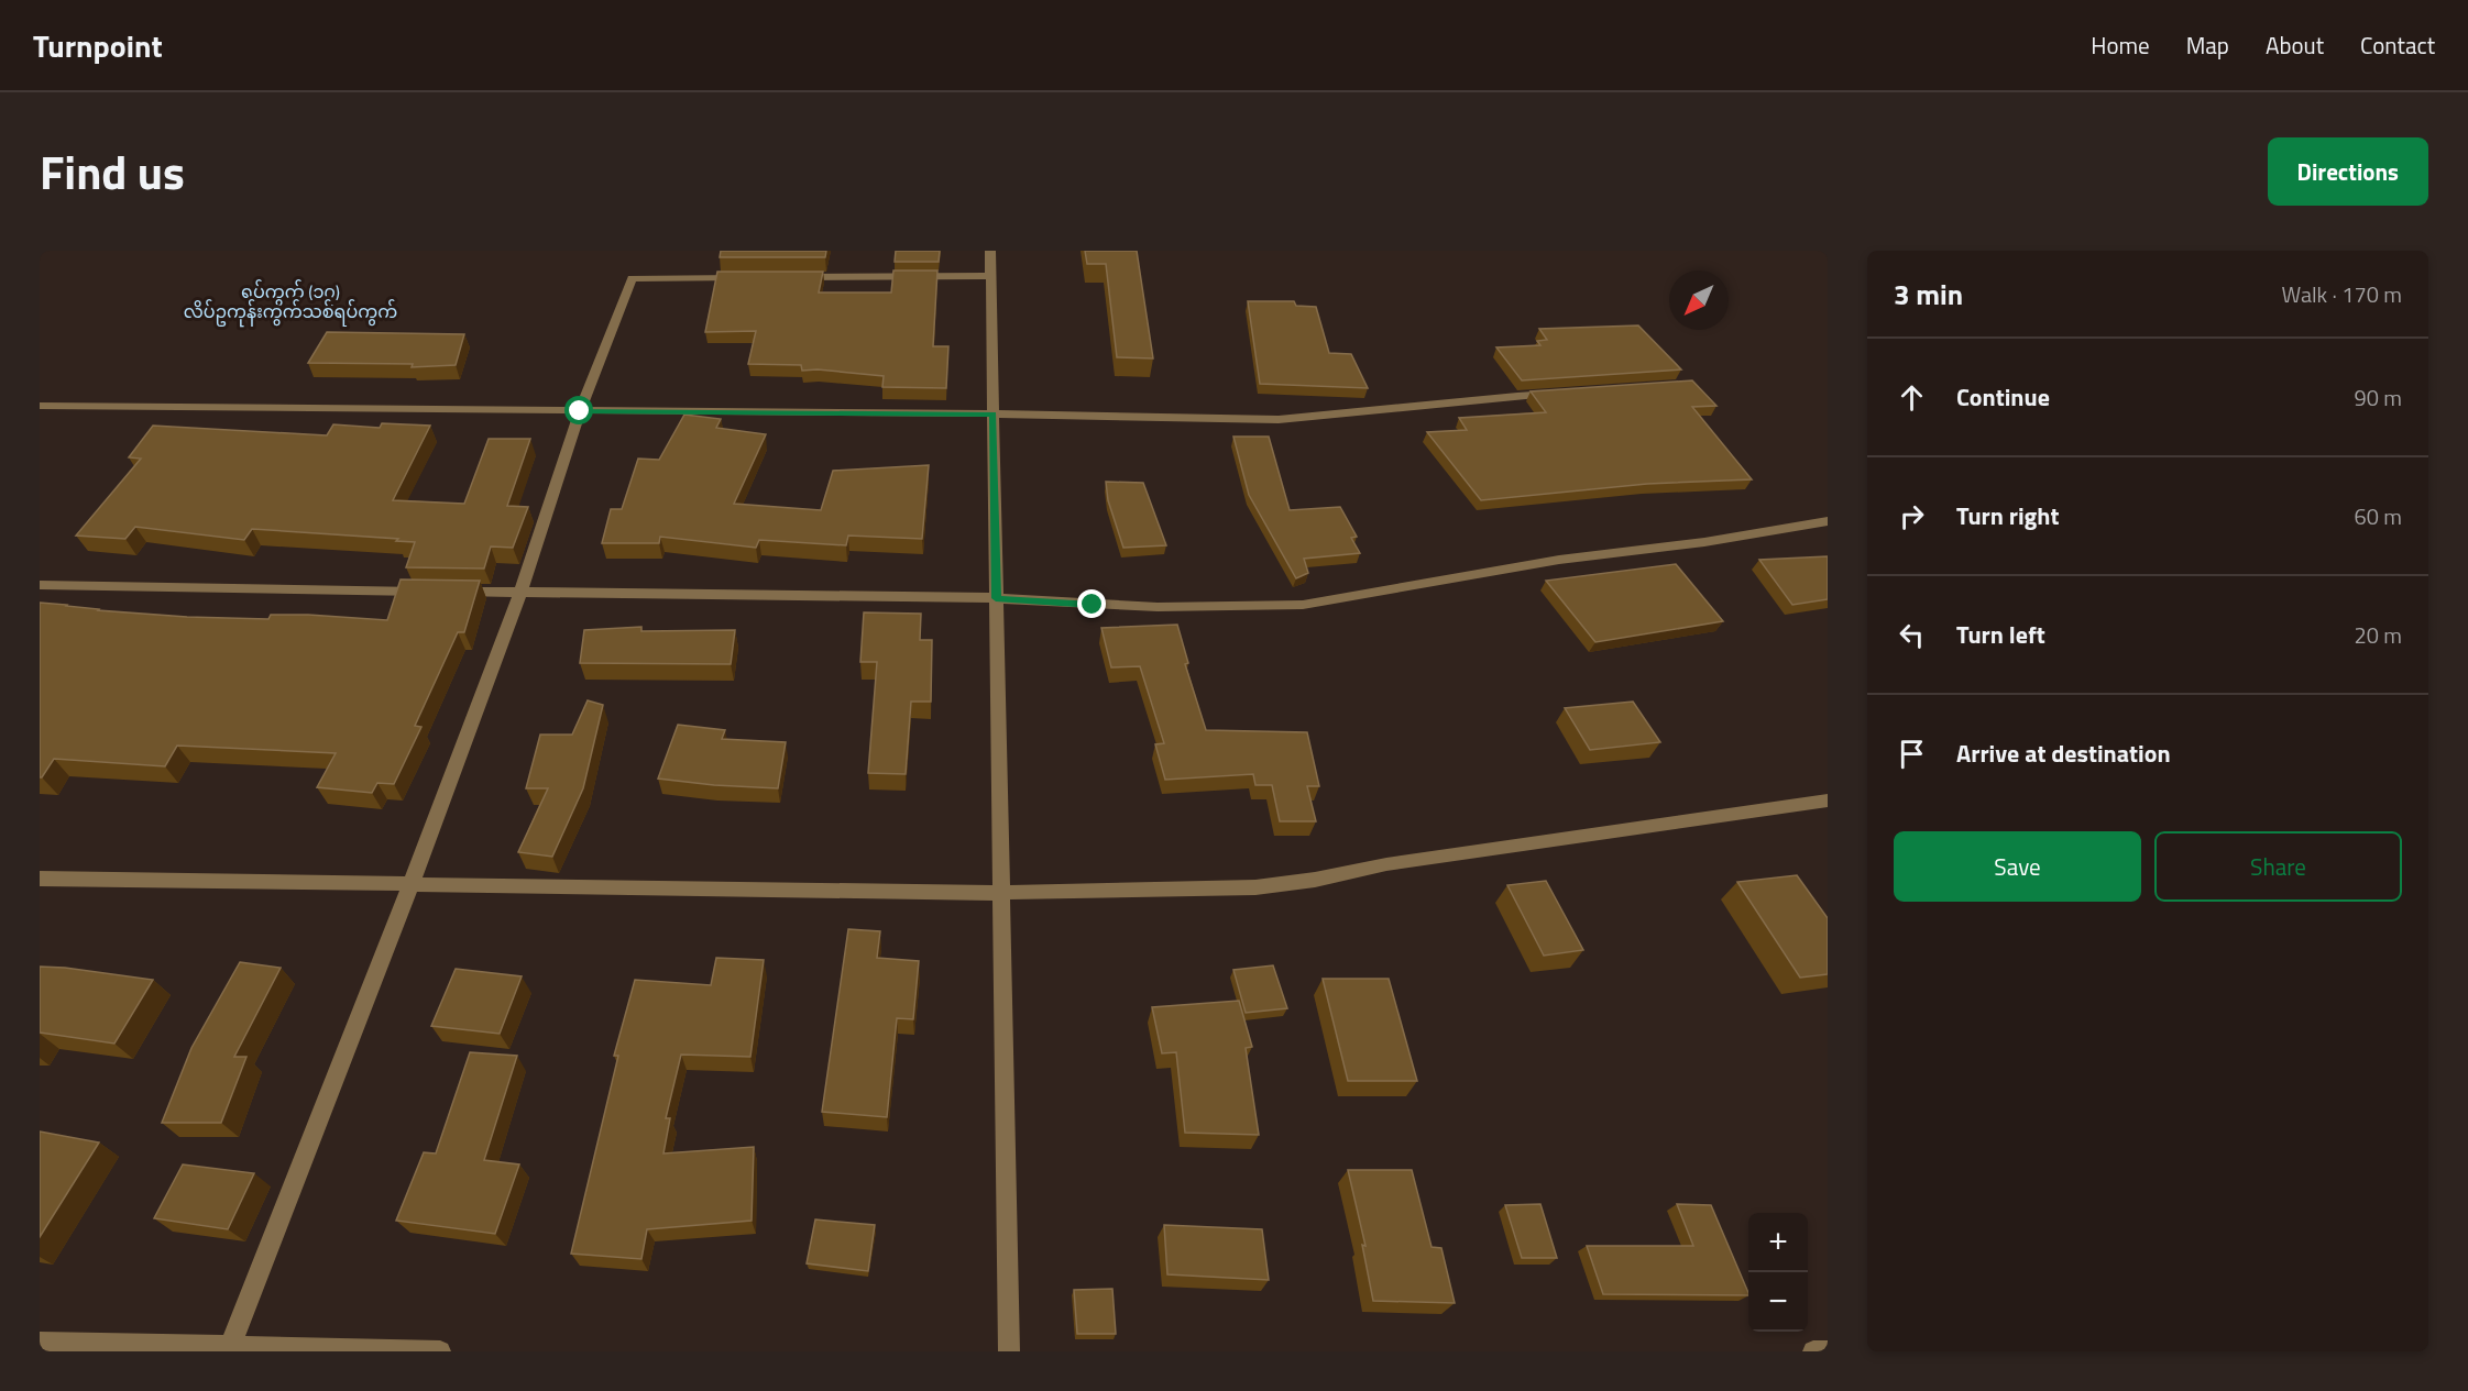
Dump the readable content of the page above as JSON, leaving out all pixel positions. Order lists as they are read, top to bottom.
{
  "districts": ["ရပ်ကွက် (၁၇) လိပ်ဥကုန်းကွက်သစ်ရပ်ကွက်"],
  "north": "bottom left",
  "page": {
    "header": "Turnpoint",
    "nav": [
      "Home",
      "Map",
      "About",
      "Contact"
    ],
    "title": "Find us",
    "buttons": [
      "Directions",
      ["Save", "Share"]
    ],
    "heading": ["3 min", "Walk · 170 m"],
    "list": [
      ["Continue", "90 m"],
      ["Turn right", "60 m"],
      ["Turn left", "20 m"],
      "Arrive at destination"
    ],
    "map_buttons": ["+", "−"]
  }
}
